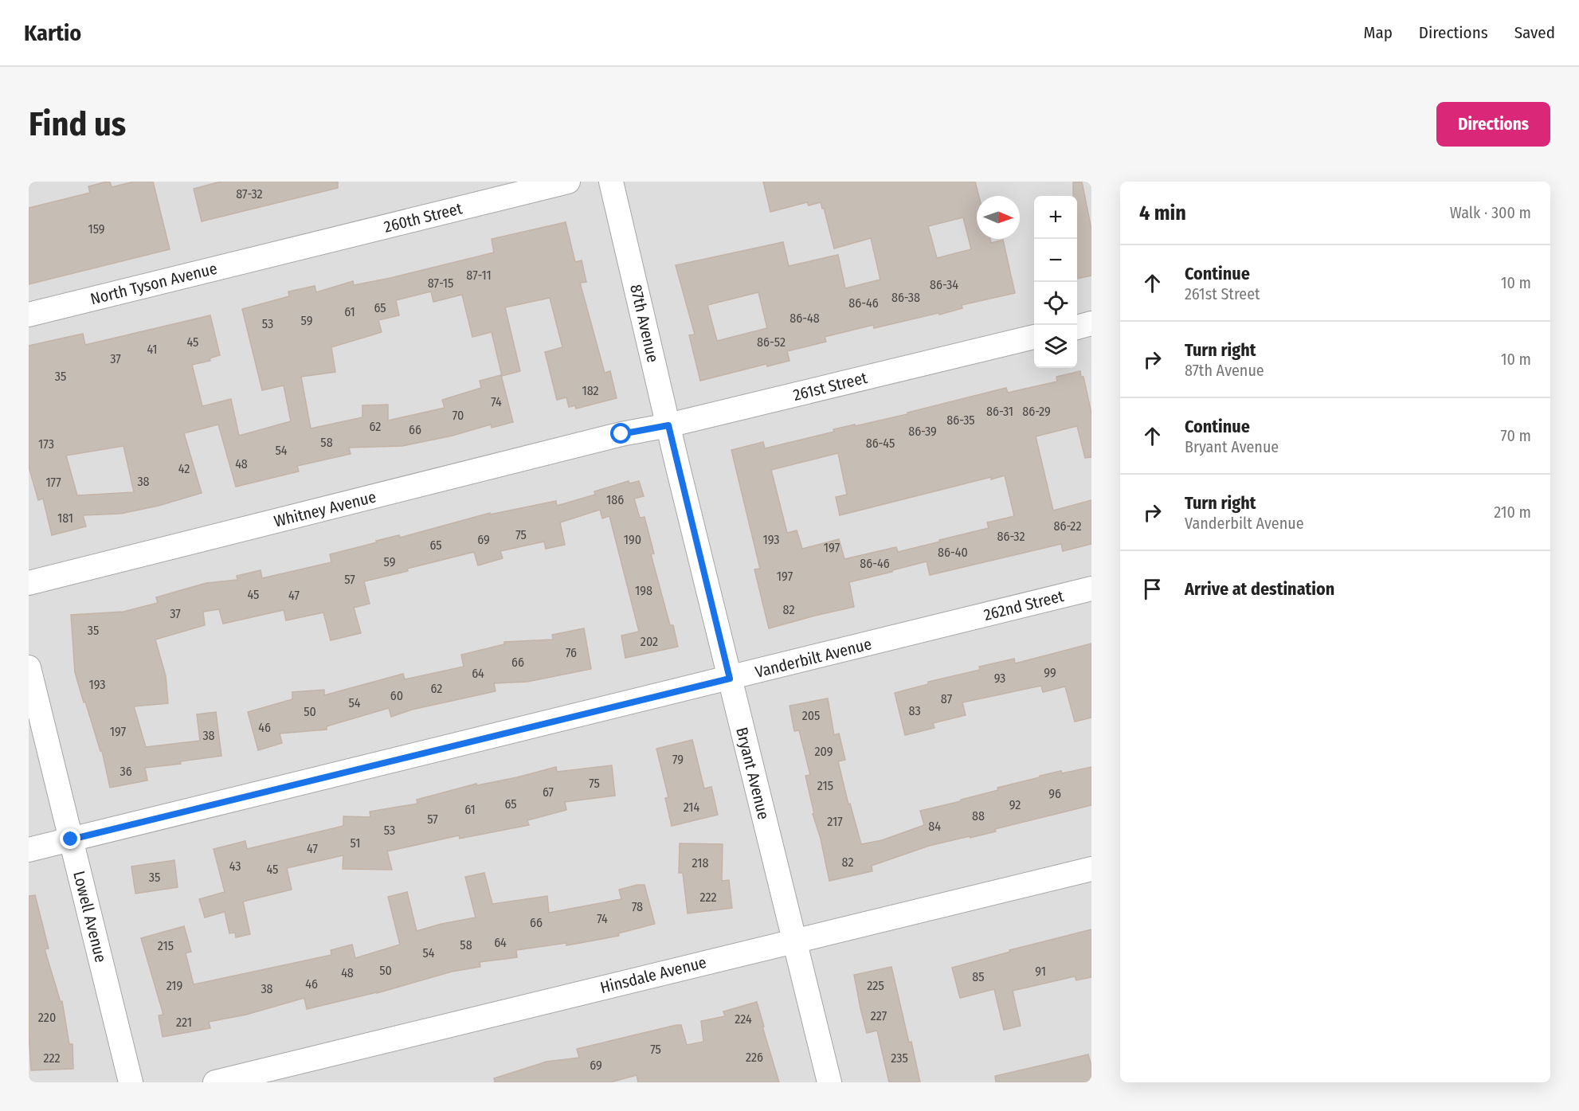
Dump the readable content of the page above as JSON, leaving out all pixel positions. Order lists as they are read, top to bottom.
{
  "streets": {
    "street": [
      "260th Street",
      "North Tyson Avenue",
      "87th Avenue",
      "261st Street",
      "Whitney Avenue",
      "262nd Street",
      "Vanderbilt Avenue",
      "Bryant Avenue",
      "Lowell Avenue",
      "Hinsdale Avenue"
    ]
  },
  "crossings": [
    ["260th Street", "North Tyson Avenue"],
    ["87th Avenue", "261st Street"],
    ["87th Avenue", "Bryant Avenue"],
    ["261st Street", "Whitney Avenue"],
    ["262nd Street", "Vanderbilt Avenue"],
    ["Vanderbilt Avenue", "Bryant Avenue"],
    ["Vanderbilt Avenue", "Lowell Avenue"],
    ["Bryant Avenue", "Hinsdale Avenue"]
  ],
  "house_numbers": [
    "87-32",
    "159",
    "87-11",
    "87-15",
    "86-34",
    "86-38",
    "86-46",
    "65",
    "61",
    "86-48",
    "59",
    "53",
    "45",
    "86-52",
    "41",
    "37",
    "35",
    "182",
    "74",
    "86-31",
    "86-29",
    "70",
    "86-35",
    "62",
    "66",
    "86-39",
    "58",
    "86-45",
    "173",
    "54",
    "48",
    "42",
    "38",
    "177",
    "186",
    "181",
    "86-22",
    "75",
    "86-32",
    "69",
    "190",
    "193",
    "65",
    "197",
    "86-40",
    "59",
    "86-46",
    "197",
    "57",
    "198",
    "45",
    "47",
    "82",
    "37",
    "35",
    "202",
    "76",
    "66",
    "99",
    "64",
    "93",
    "193",
    "62",
    "60",
    "87",
    "54",
    "83",
    "50",
    "205",
    "46",
    "197",
    "38",
    "209",
    "79",
    "36",
    "75",
    "215",
    "67",
    "96",
    "65",
    "92",
    "214",
    "61",
    "88",
    "57",
    "217",
    "84",
    "53",
    "51",
    "47",
    "82",
    "218",
    "43",
    "45",
    "35",
    "222",
    "78",
    "74",
    "66",
    "64",
    "58",
    "215",
    "54",
    "50",
    "91",
    "48",
    "85",
    "46",
    "219",
    "225",
    "38",
    "227",
    "220",
    "224",
    "221",
    "75",
    "226",
    "222",
    "235",
    "69"
  ],
  "north": "right",
  "page": {
    "header": "Kartio",
    "nav": ["Map", "Directions", "Saved"],
    "buttons": "Directions",
    "title": "Find us",
    "heading": ["4 min", "Walk · 300 m"],
    "map_buttons": ["+", "−"],
    "list": [
      ["Continue", "261st Street", "10 m"],
      ["Turn right", "87th Avenue", "10 m"],
      ["Continue", "Bryant Avenue", "70 m"],
      ["Turn right", "Vanderbilt Avenue", "210 m"],
      "Arrive at destination"
    ]
  }
}
